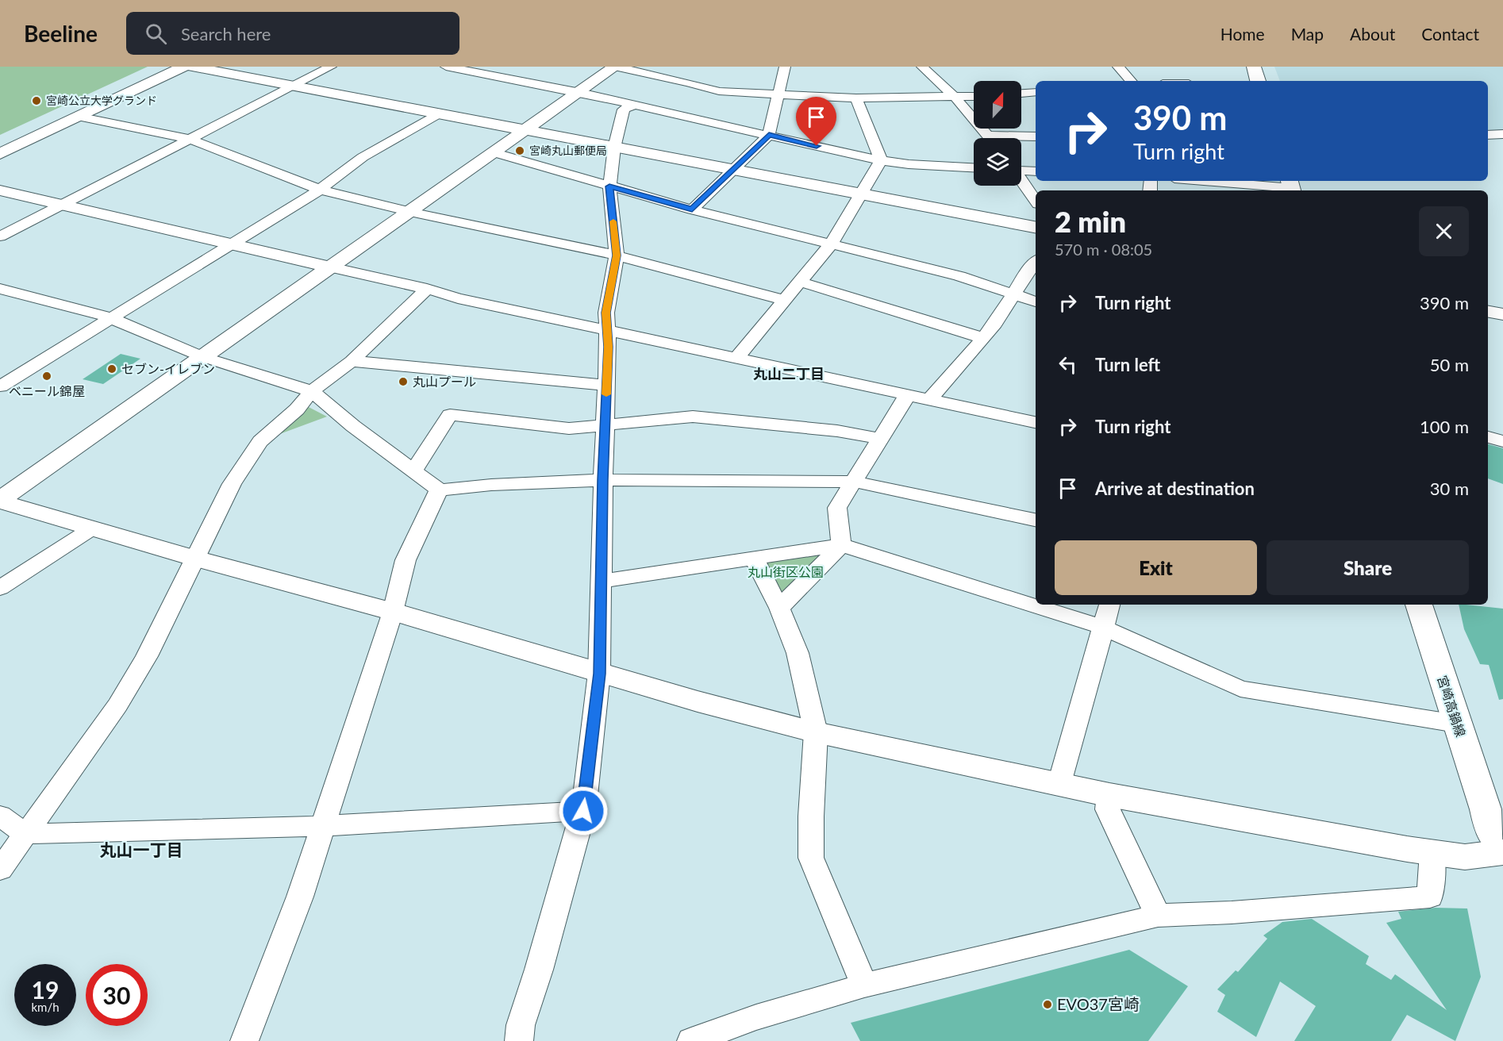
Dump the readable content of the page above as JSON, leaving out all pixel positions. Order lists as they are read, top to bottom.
{
  "streets": {
    "main road": ["宮崎高鍋線"]
  },
  "districts": ["丸山二丁目", "丸山一丁目"],
  "parks": ["丸山街区公園"],
  "places": [
    "宮崎公立大学グランド",
    "宮崎丸山郵便局",
    "セブン-イレブン",
    "ベニール錦屋",
    "丸山プール",
    "EVO37宮崎"
  ],
  "north": "top",
  "page": {
    "header": "Beeline",
    "search": "Search here",
    "nav": [
      "Home",
      "Map",
      "About",
      "Contact"
    ],
    "turn": ["390 m", "Turn right"],
    "heading": ["2 min", "570 m · 08:05"],
    "list": [
      {
        "name": "Turn right",
        "value": "390 m"
      },
      {
        "name": "Turn left",
        "value": "50 m"
      },
      {
        "name": "Turn right",
        "value": "100 m"
      },
      {
        "name": "Arrive at destination",
        "value": "30 m"
      }
    ],
    "buttons": ["Exit", "Share"],
    "speed": "19 km/h",
    "limit": "30"
  }
}
